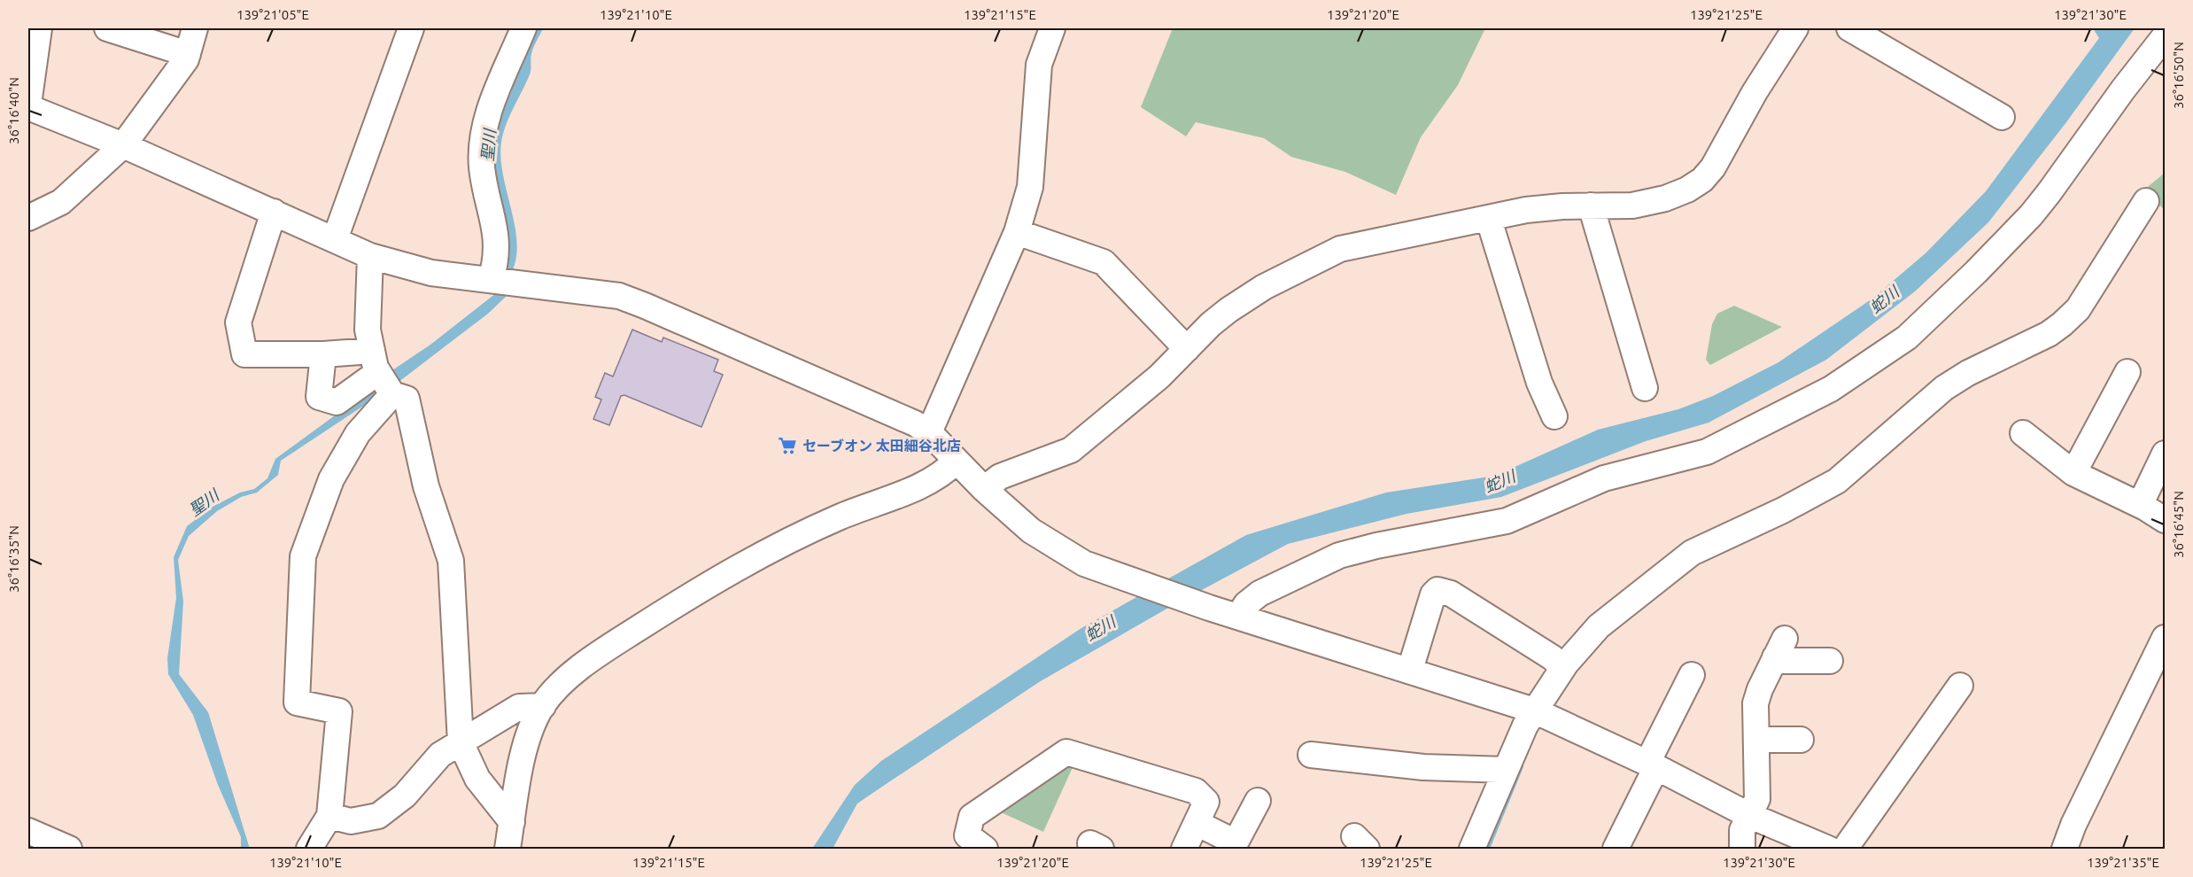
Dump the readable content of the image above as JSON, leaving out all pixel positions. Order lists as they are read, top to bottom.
{
  "water": ["聖川", "蛇川"],
  "places": {
    "supermarket": ["セーブオン 太田細谷北店"]
  },
  "coordinates": [
    "139°21'05\"E",
    "139°21'10\"E",
    "139°21'15\"E",
    "139°21'20\"E",
    "139°21'25\"E",
    "139°21'30\"E",
    "36°16'50\"N",
    "36°16'40\"N",
    "36°16'45\"N",
    "36°16'35\"N",
    "139°21'35\"E"
  ]
}
